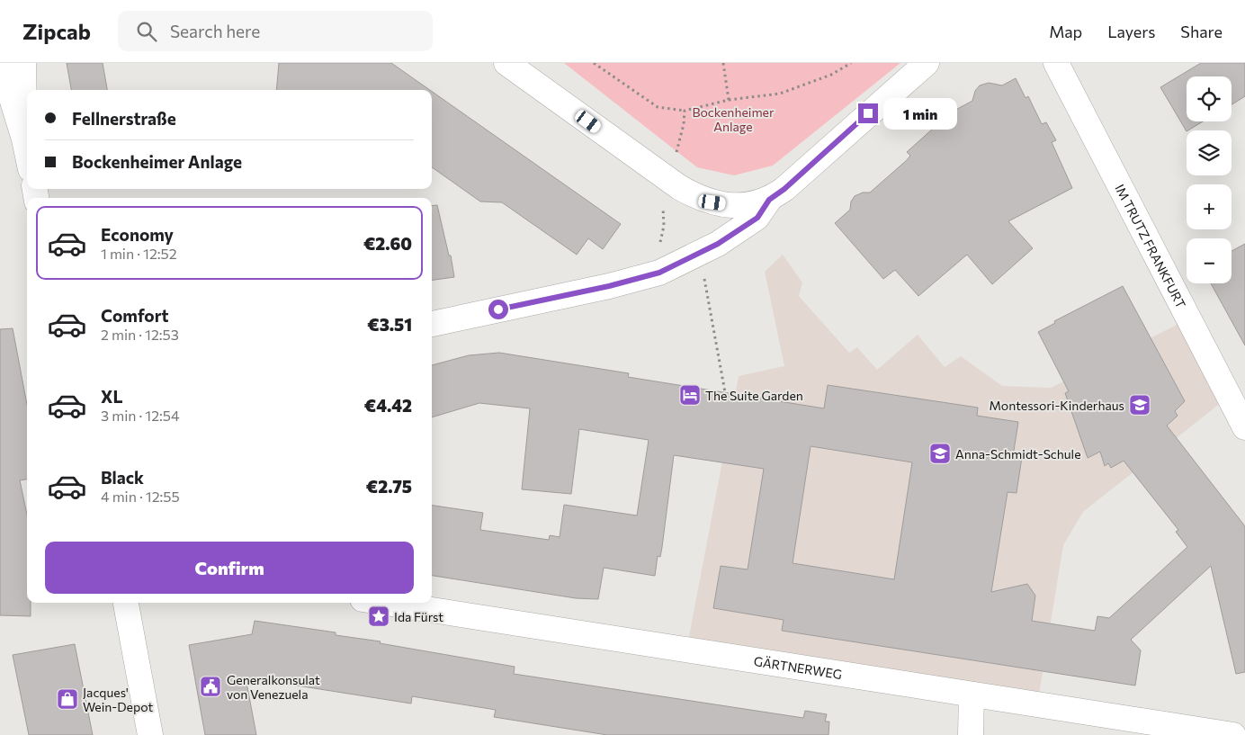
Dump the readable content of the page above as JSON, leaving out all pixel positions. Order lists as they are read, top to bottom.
{
  "streets": {
    "street": ["IM TRUTZ FRANKFURT", "GÄRTNERWEG"]
  },
  "parks": ["Bockenheimer Anlage"],
  "places": {
    "hotel": ["The Suite Garden"],
    "school or university": ["Montessori-Kinderhaus", "Anna-Schmidt-Schule"],
    "place": ["Ida Fürst"],
    "public building": ["Generalkonsulat von Venezuela"],
    "shop": ["Jacques' Wein-Depot"]
  },
  "page": {
    "header": "Zipcab",
    "search": "Search here",
    "nav": ["Map", "Layers", "Share"],
    "map_buttons": ["+", "−"],
    "banner": ["Fellnerstraße", "Bockenheimer Anlage"],
    "bubble": "1 min",
    "list": [
      {
        "name": "Economy",
        "note": "1 min · 12:52",
        "value": "€2.60"
      },
      {
        "name": "Comfort",
        "note": "2 min · 12:53",
        "value": "€3.51"
      },
      {
        "name": "XL",
        "note": "3 min · 12:54",
        "value": "€4.42"
      },
      {
        "name": "Black",
        "note": "4 min · 12:55",
        "value": "€2.75"
      }
    ],
    "buttons": "Confirm"
  }
}
